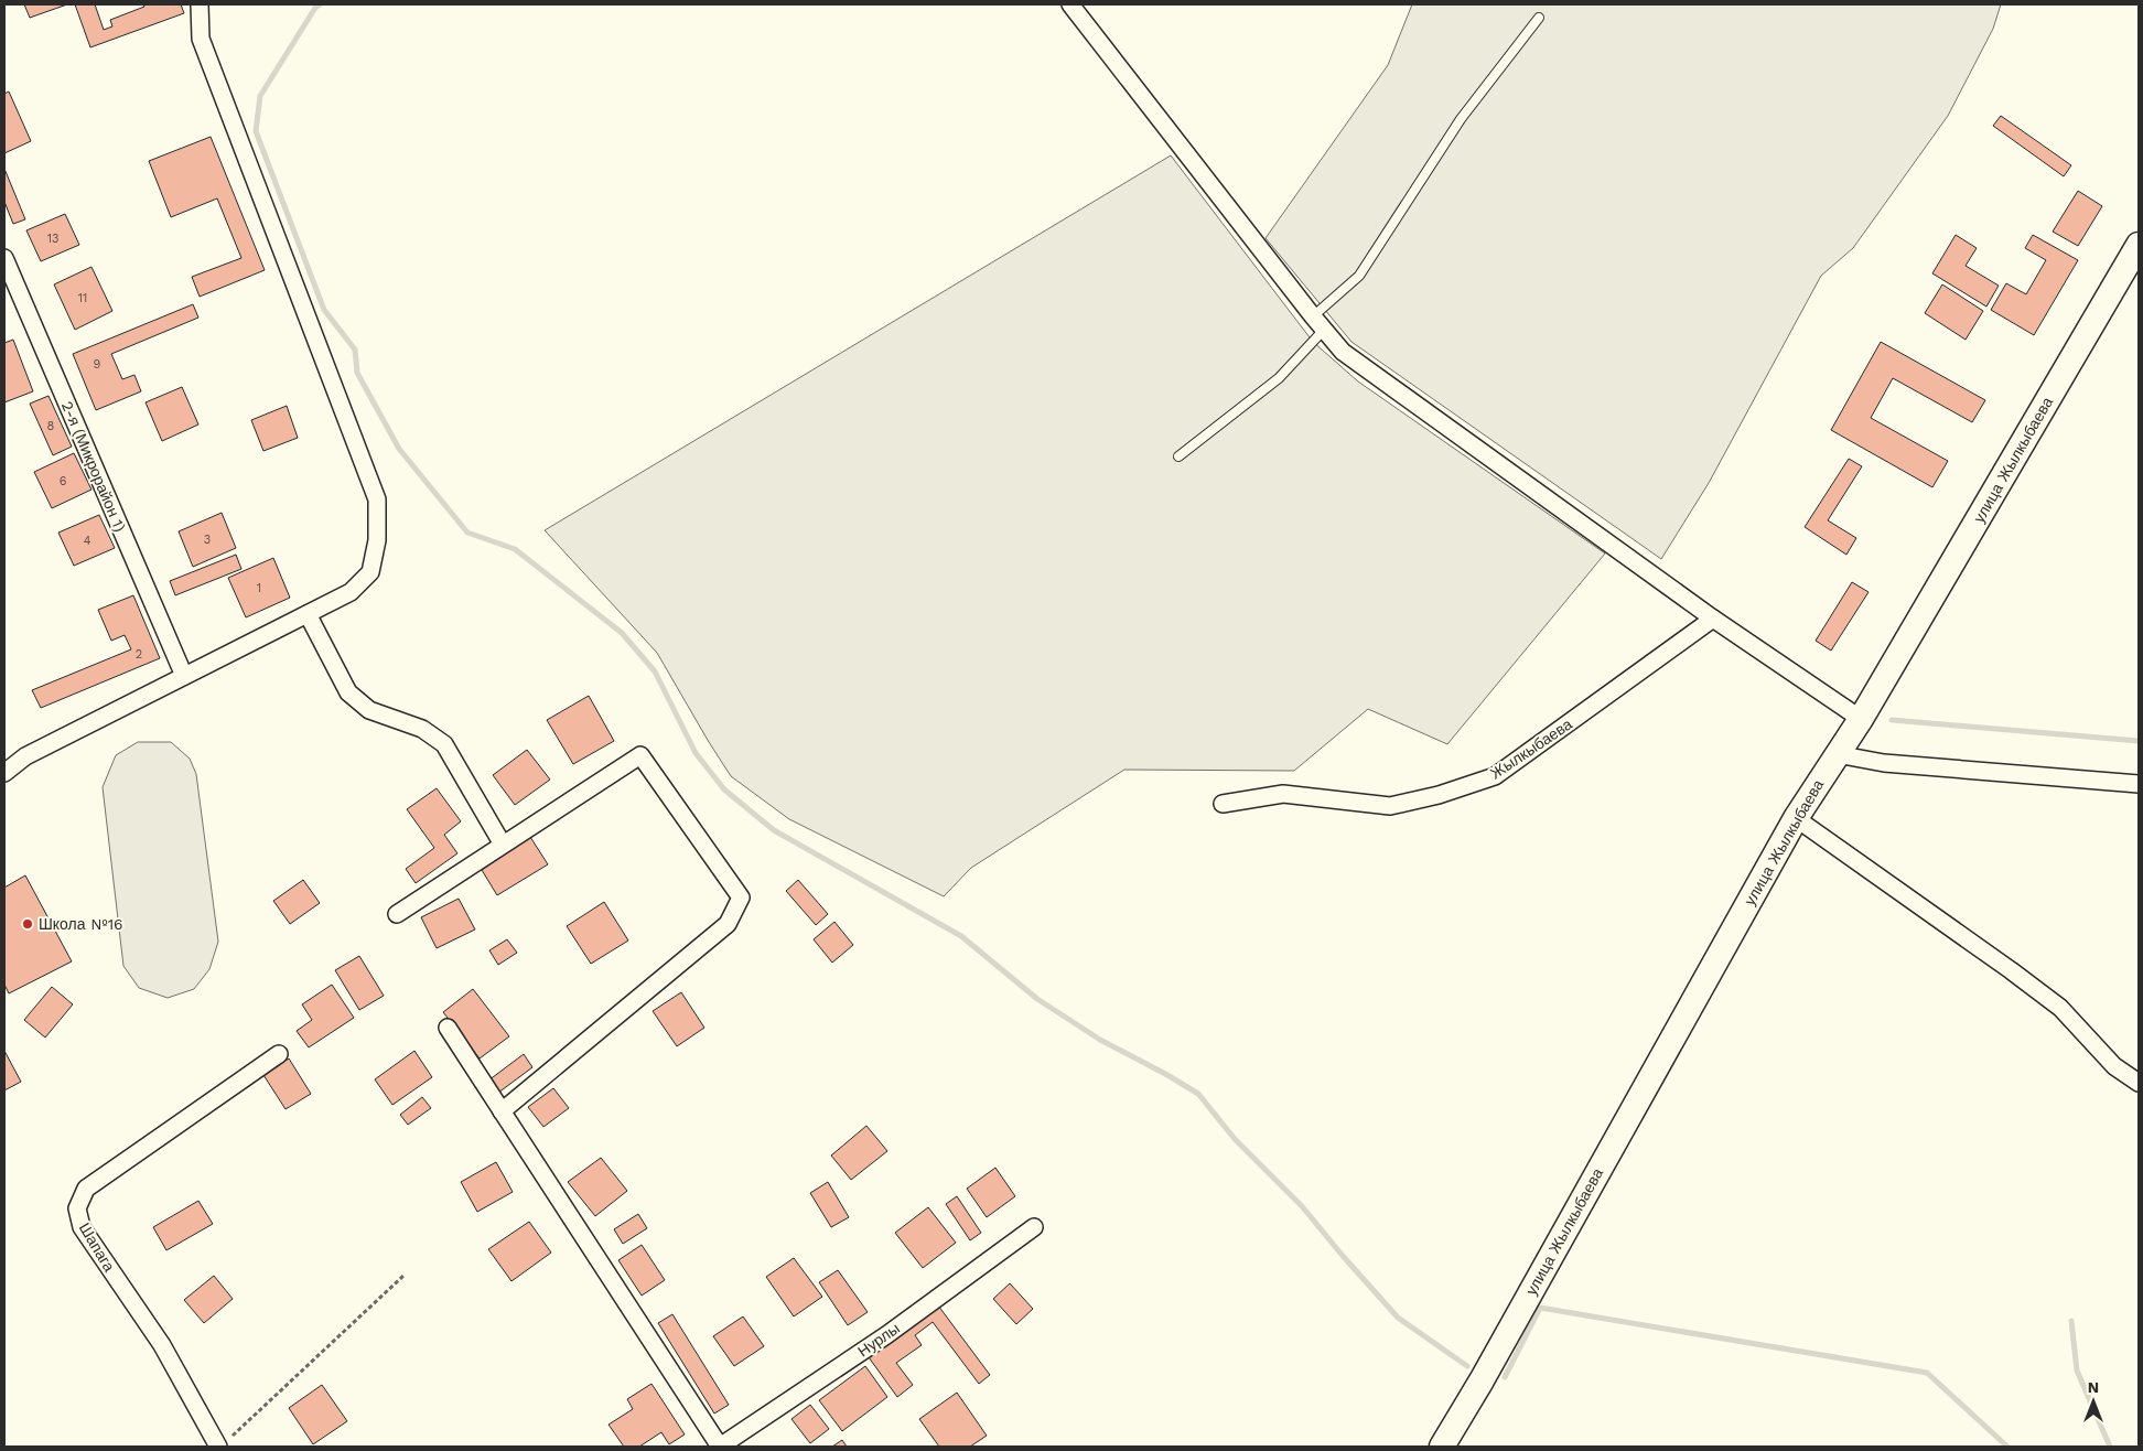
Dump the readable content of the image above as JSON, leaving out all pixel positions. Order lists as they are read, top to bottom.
{
  "streets": {
    "main road": ["улица Жылкыбаева"],
    "street": [
      "2-я (Микрорайон 1)",
      "Жылкыбаева",
      "Шапага",
      "Нурлы"
    ]
  },
  "places": ["Школа №16"],
  "house_numbers": [
    "13",
    "11",
    "9",
    "8",
    "6",
    "3",
    "4",
    "1",
    "2"
  ],
  "north": "top"
}
